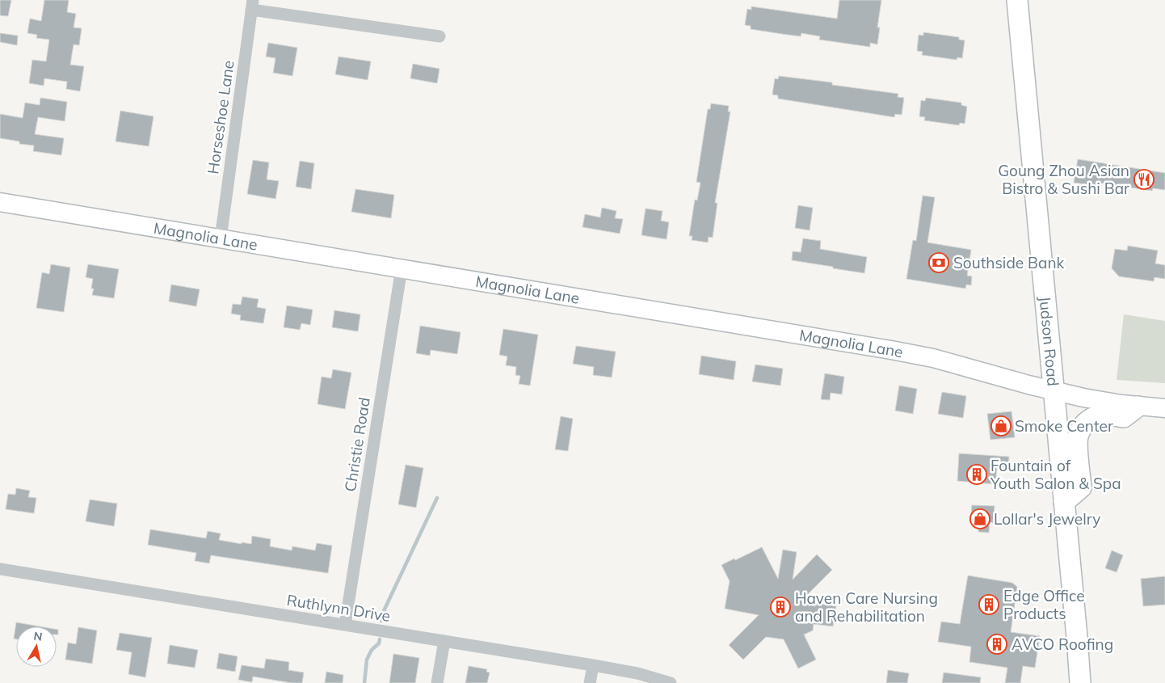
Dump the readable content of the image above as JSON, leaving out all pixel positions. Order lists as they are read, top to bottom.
{
  "streets": {
    "main road": ["Magnolia Lane", "Judson Road"],
    "street": ["Horseshoe Lane", "Christie Road", "Ruthlynn Drive"]
  },
  "crossings": [
    ["Horseshoe Lane", "Magnolia Lane"],
    ["Magnolia Lane", "Judson Road"],
    ["Magnolia Lane", "Christie Road"],
    ["Christie Road", "Ruthlynn Drive"]
  ],
  "places": {
    "restaurant": ["Goung Zhou Asian Bistro & Sushi Bar"],
    "bank": ["Southside Bank"],
    "shop": ["Smoke Center", "Lollar's Jewelry"],
    "building": [
      "Fountain of Youth Salon & Spa",
      "Edge Office Products",
      "Haven Care Nursing and Rehabilitation",
      "AVCO Roofing"
    ]
  },
  "north": "top"
}
